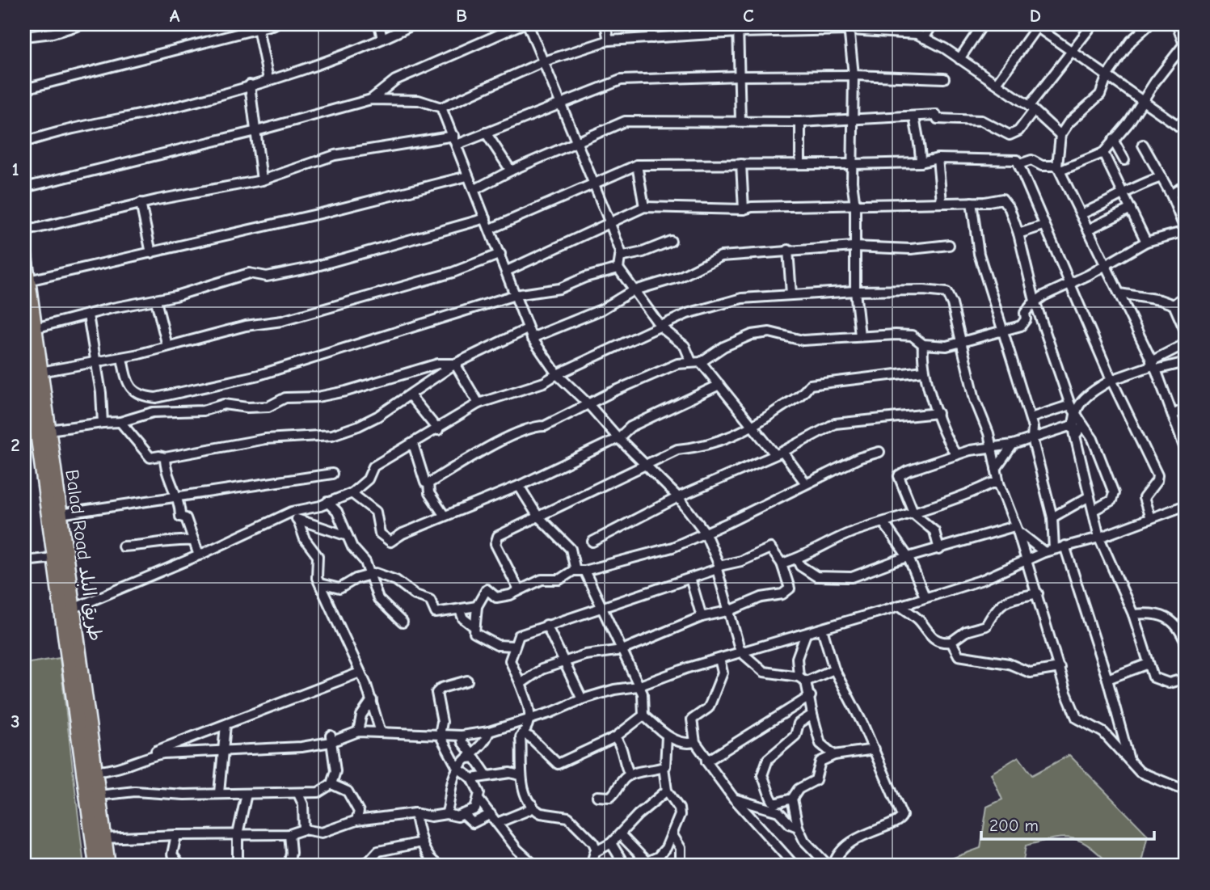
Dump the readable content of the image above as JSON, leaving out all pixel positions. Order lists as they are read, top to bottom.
{
  "streets": {
    "highway": ["Balad Road طريق البلد"]
  },
  "scale_bar": "200 m",
  "grid": {
    "columns": [
      "A",
      "B",
      "C",
      "D"
    ],
    "rows": ["1", "2", "3"]
  }
}
